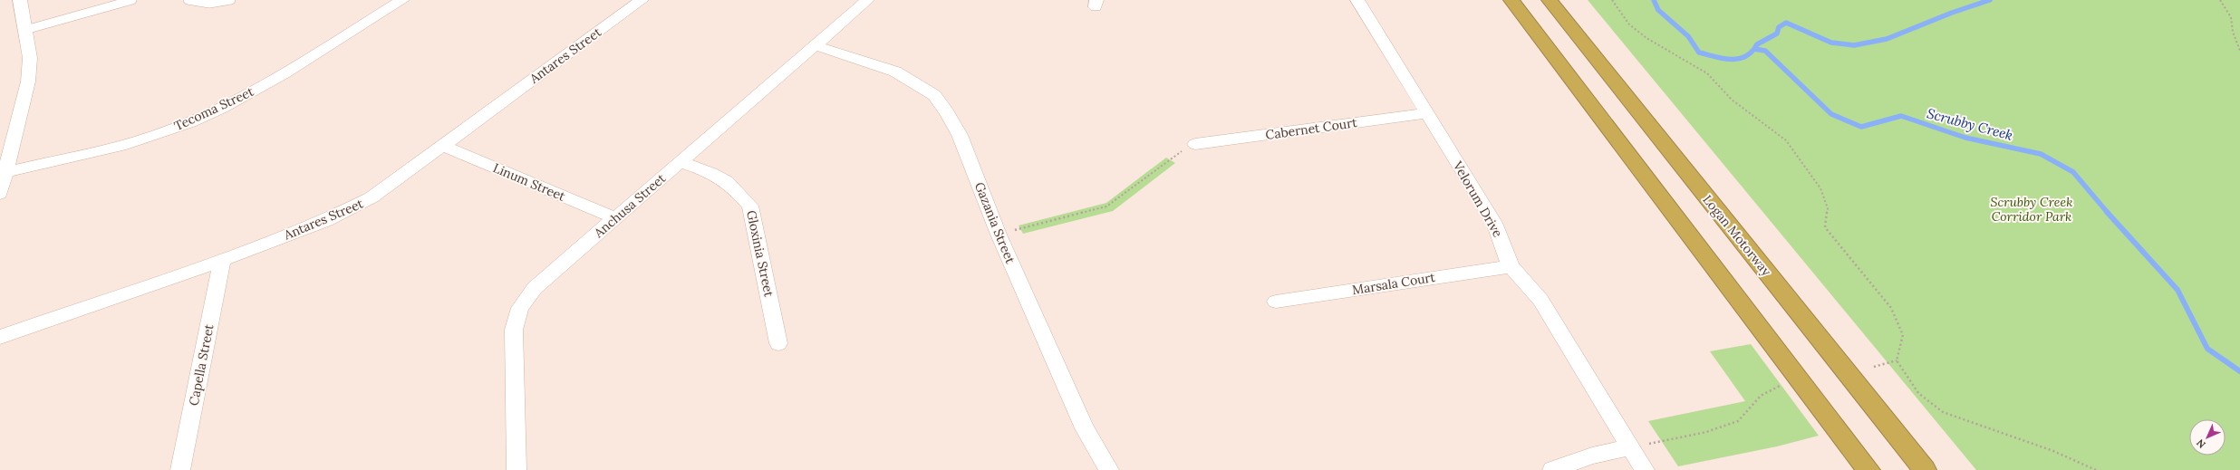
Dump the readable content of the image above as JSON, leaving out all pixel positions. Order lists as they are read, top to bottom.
{
  "streets": {
    "highway": ["Logan Motorway"],
    "street": [
      "Antares Street",
      "Tecoma Street",
      "Cabernet Court",
      "Linum Street",
      "Velorum Drive",
      "Anchusa Street",
      "Gazania Street",
      "Gloxinia Street",
      "Marsala Court",
      "Capella Street"
    ]
  },
  "crossings": [
    ["Antares Street", "Linum Street"],
    ["Antares Street", "Capella Street"],
    ["Cabernet Court", "Velorum Drive"],
    ["Linum Street", "Anchusa Street"],
    ["Velorum Drive", "Marsala Court"],
    ["Anchusa Street", "Gazania Street"],
    ["Anchusa Street", "Gloxinia Street"]
  ],
  "water": ["Scrubby Creek"],
  "parks": ["Scrubby Creek Corridor Park"],
  "north": "bottom left"
}
